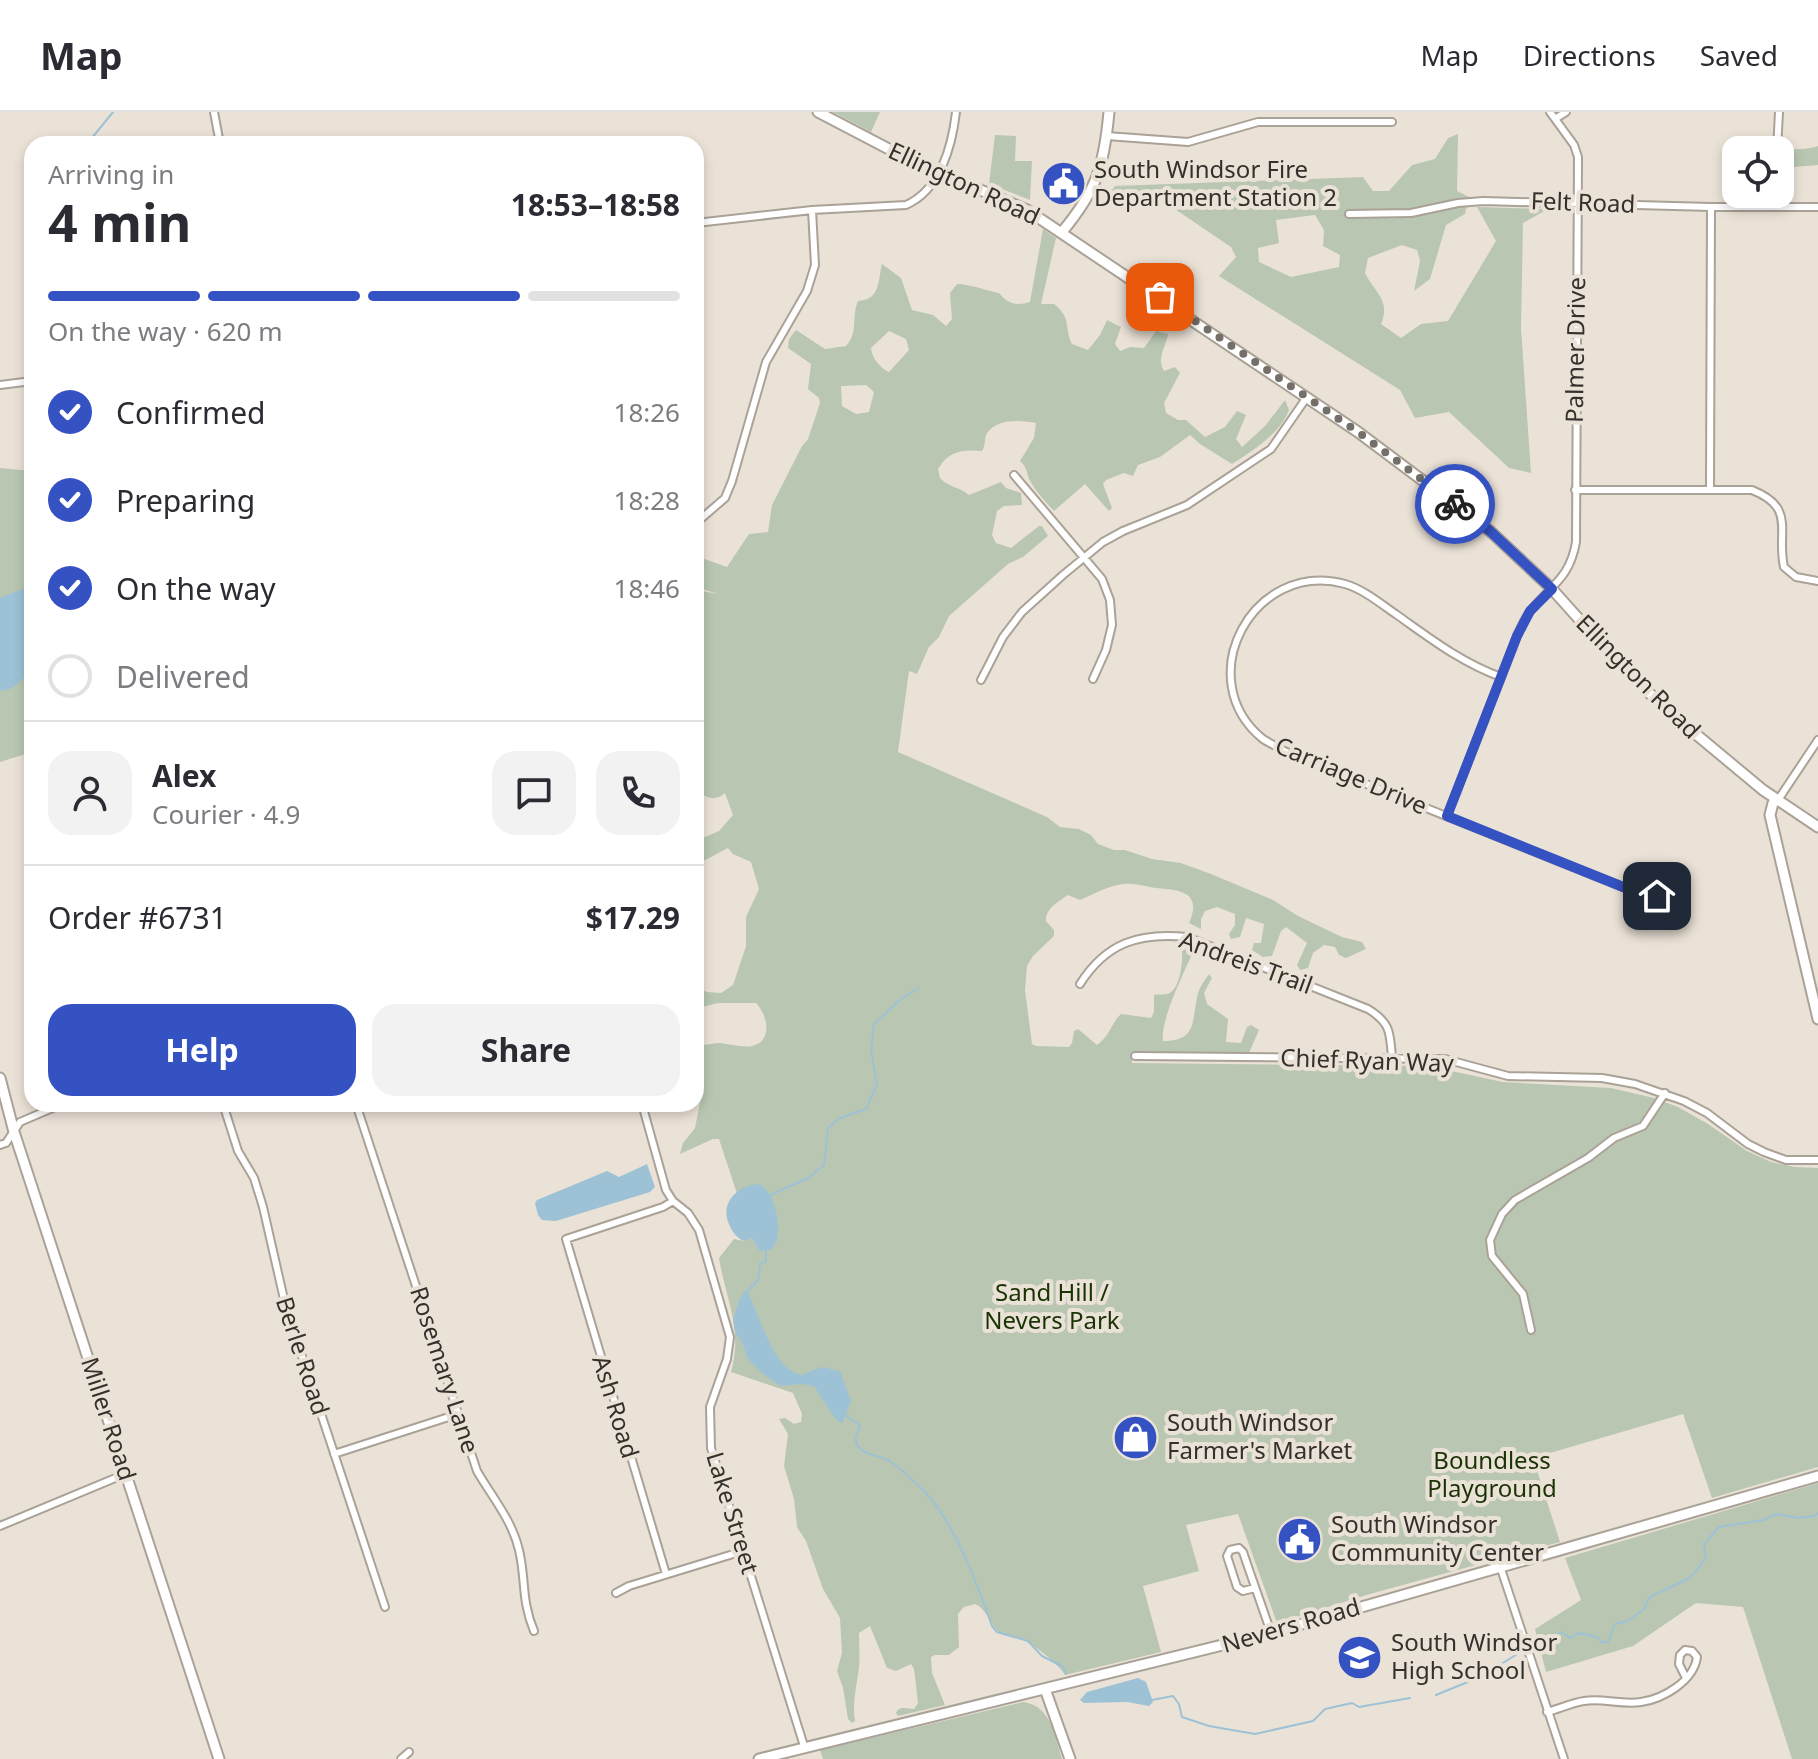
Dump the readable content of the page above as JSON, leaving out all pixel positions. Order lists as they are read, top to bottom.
{
  "streets": {
    "street": [
      "Ellington Road",
      "Felt Road",
      "Palmer Drive",
      "Carriage Drive",
      "Andreis Trail",
      "Chief Ryan Way",
      "Berle Road",
      "Rosemary Lane",
      "Ash Road",
      "Miller Road",
      "Lake Street",
      "Nevers Road"
    ]
  },
  "crossings": [
    ["Ellington Road", "Palmer Drive"],
    ["Felt Road", "Palmer Drive"],
    ["Palmer Drive", "Carriage Drive"],
    ["Andreis Trail", "Chief Ryan Way"],
    ["Ash Road", "Lake Street"],
    ["Lake Street", "Nevers Road"]
  ],
  "parks": ["Sand Hill / Nevers Park", "Boundless Playground"],
  "places": {
    "public building": ["South Windsor Fire Department Station 2", "South Windsor Community Center"],
    "shop": ["South Windsor Farmer's Market"],
    "school or university": ["South Windsor High School"]
  },
  "page": {
    "header": "Map",
    "nav": ["Map", "Directions", "Saved"],
    "heading": ["4 min", "Arriving in", "18:53–18:58"],
    "panel": [
      "Alex",
      "Courier · 4.9",
      "Order #6731",
      "$17.29"
    ],
    "bar": "On the way · 620 m",
    "list": [
      ["Confirmed", "18:26"],
      ["Preparing", "18:28"],
      ["On the way", "18:46"],
      "Delivered"
    ],
    "buttons": ["Help", "Share"]
  }
}
